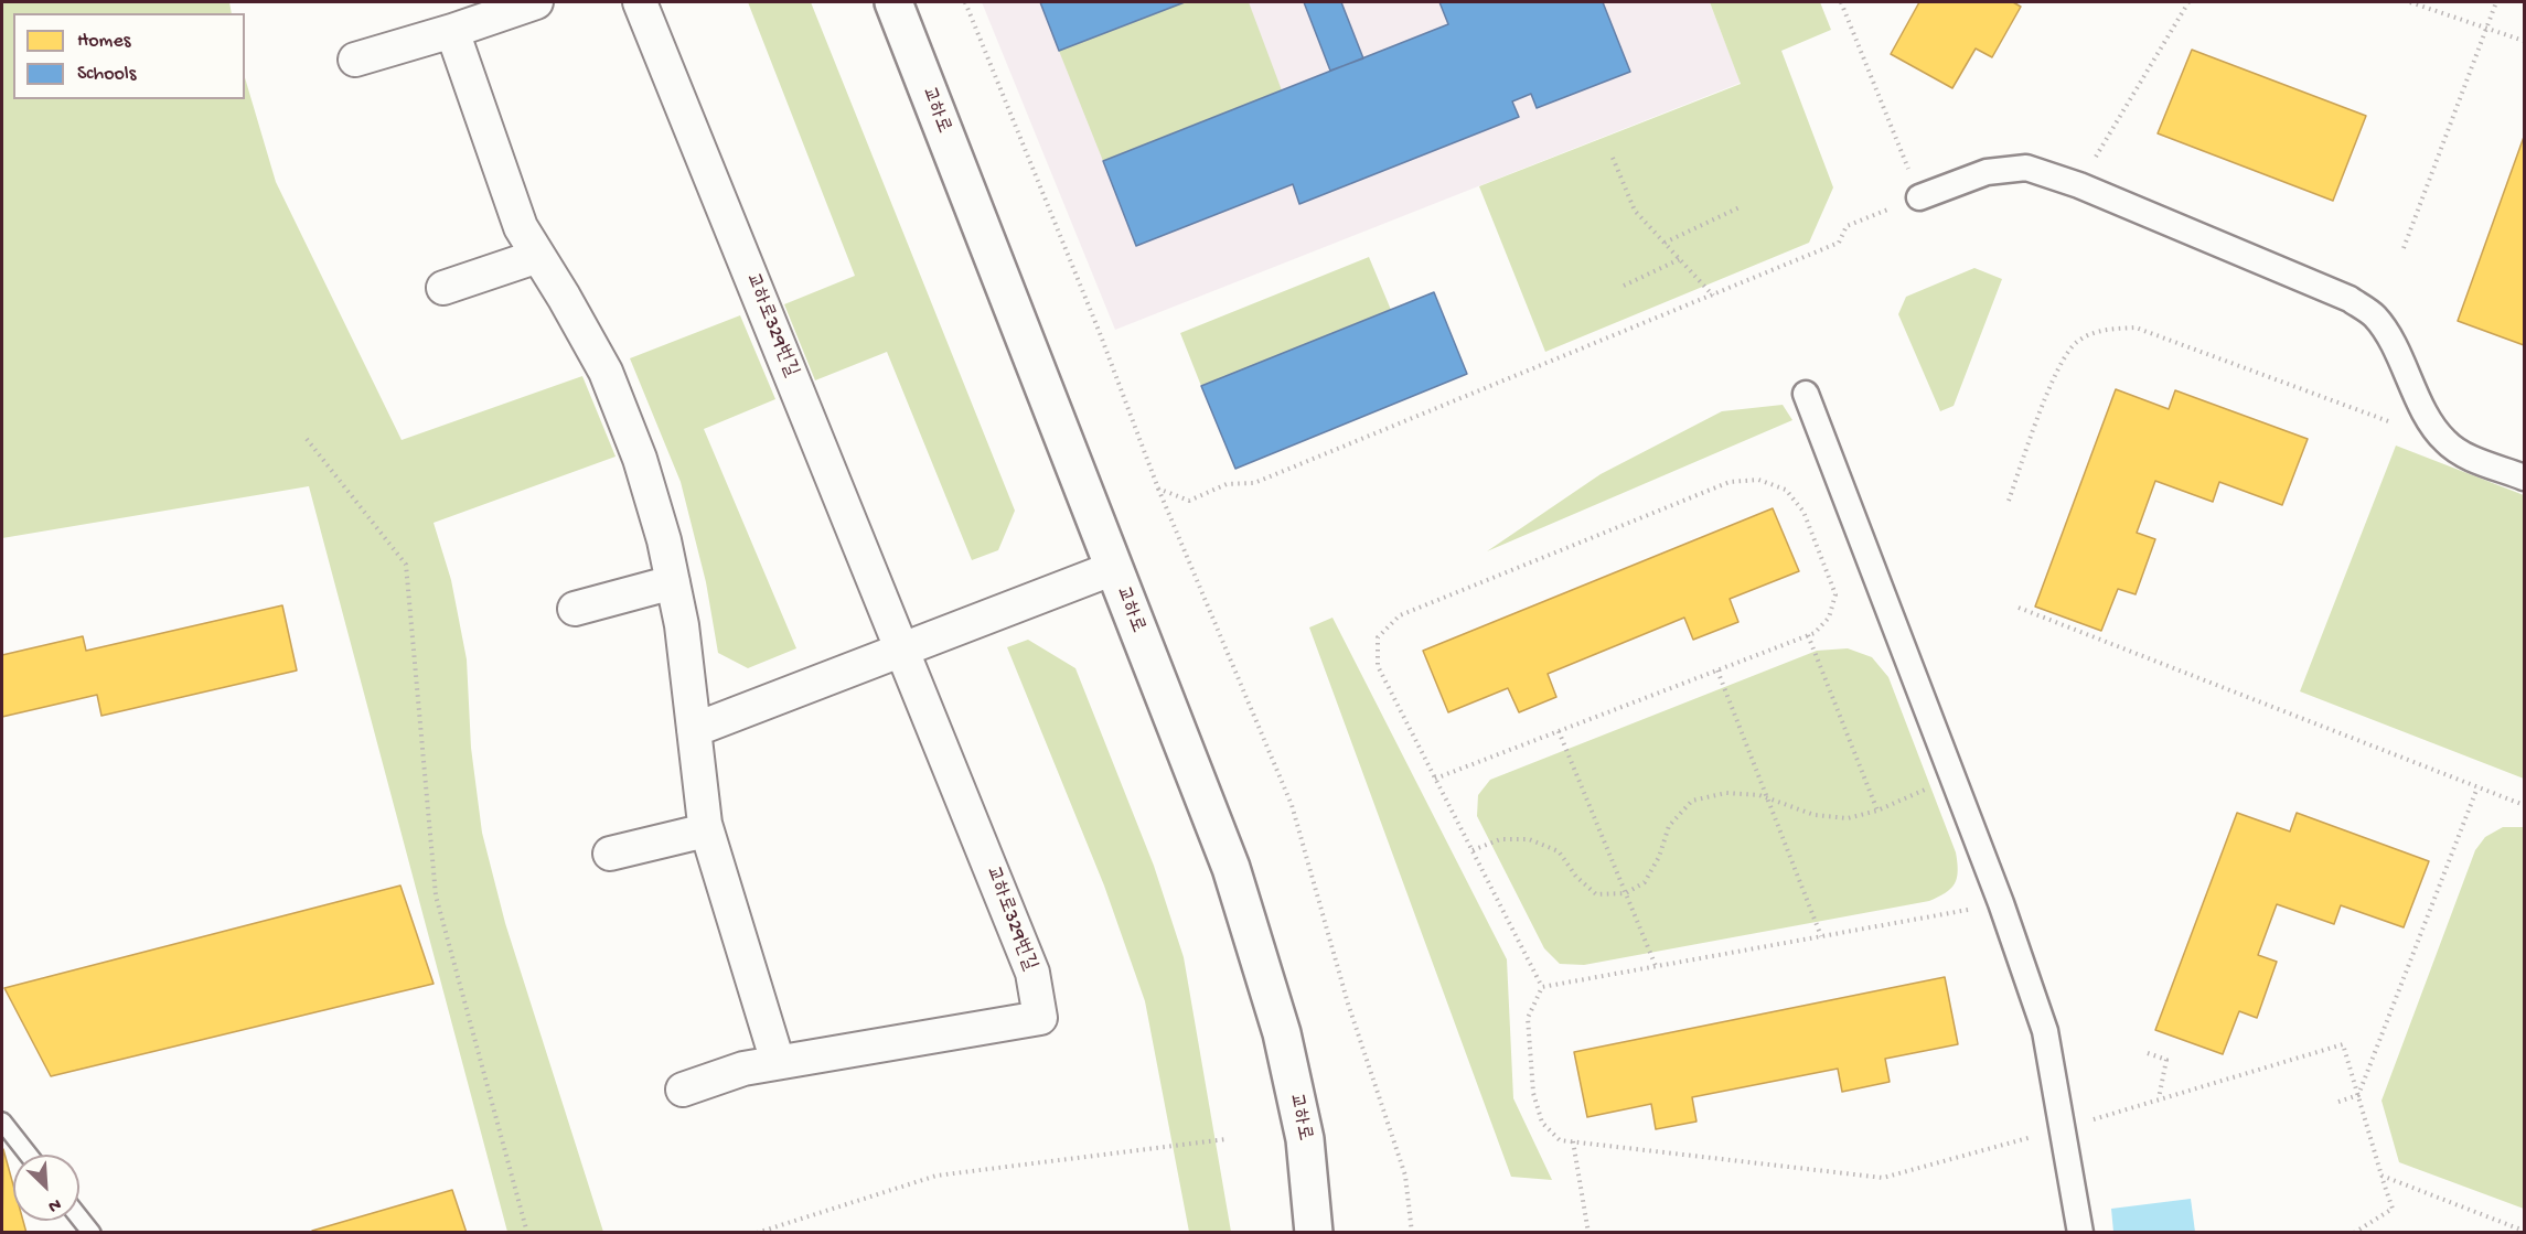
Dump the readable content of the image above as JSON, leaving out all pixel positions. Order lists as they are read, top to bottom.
{
  "streets": {
    "street": ["교하로", "교하로329번길"]
  },
  "legend": ["Homes", "Schools"],
  "north": "bottom right"
}
